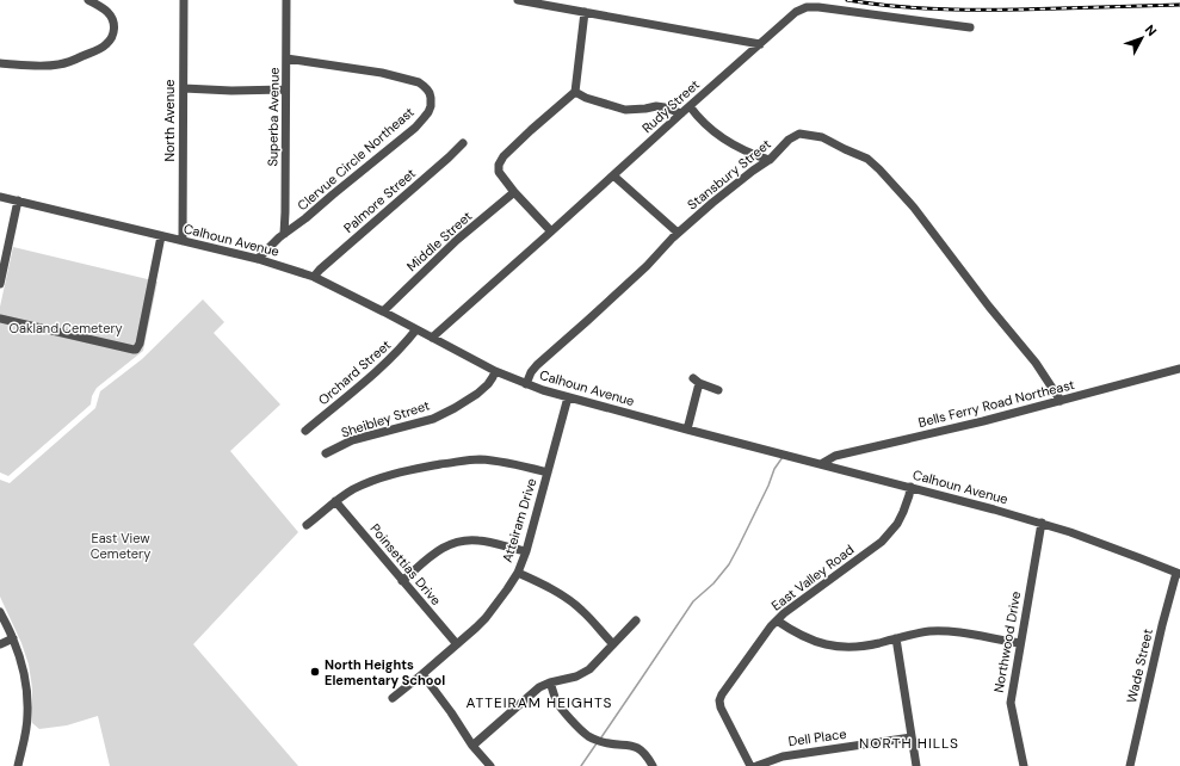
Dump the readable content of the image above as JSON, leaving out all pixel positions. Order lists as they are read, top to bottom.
{
  "streets": {
    "street": [
      "Rudy Street",
      "Superba Avenue",
      "North Avenue",
      "Clervue Circle Northeast",
      "Stansbury Street",
      "Palmore Street",
      "Calhoun Avenue",
      "Middle Street",
      "Orchard Street",
      "Bells Ferry Road Northeast",
      "Sheibley Street",
      "Atteiram Drive",
      "Poinsettias Drive",
      "East Valley Road",
      "Northwood Drive",
      "Wade Street",
      "Dell Place"
    ]
  },
  "crossings": [
    ["Rudy Street", "Calhoun Avenue"],
    ["Superba Avenue", "Clervue Circle Northeast"],
    ["North Avenue", "Calhoun Avenue"],
    ["Clervue Circle Northeast", "Calhoun Avenue"],
    ["Stansbury Street", "Calhoun Avenue"],
    ["Stansbury Street", "Bells Ferry Road Northeast"],
    ["Palmore Street", "Calhoun Avenue"],
    ["Calhoun Avenue", "Middle Street"],
    ["Calhoun Avenue", "Orchard Street"],
    ["Calhoun Avenue", "Bells Ferry Road Northeast"],
    ["Calhoun Avenue", "Sheibley Street"],
    ["Calhoun Avenue", "Atteiram Drive"],
    ["Calhoun Avenue", "East Valley Road"],
    ["Calhoun Avenue", "Northwood Drive"],
    ["Calhoun Avenue", "Wade Street"],
    ["Atteiram Drive", "Poinsettias Drive"]
  ],
  "districts": ["ATTEIRAM HEIGHTS", "NORTH HILLS"],
  "parks": ["Oakland Cemetery", "East View Cemetery"],
  "places": ["North Heights Elementary School"],
  "north": "top right"
}
